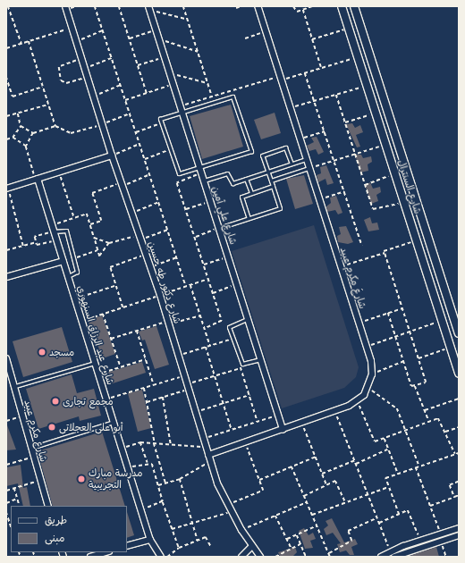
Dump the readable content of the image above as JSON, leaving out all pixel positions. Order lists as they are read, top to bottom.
{
  "streets": {
    "street": [
      "شارع السنترال",
      "شارع علي أمين",
      "شارع مكرم عبيد",
      "شارع دكتور طه حسين",
      "شارع عبد الرزاق السنهوري"
    ]
  },
  "crossings": [
    ["شارع علي أمين", "شارع مكرم عبيد"],
    ["شارع مكرم عبيد", "شارع دكتور طه حسين"]
  ],
  "places": [
    "مسجد",
    "مجمع تجارى",
    "أبو على العجلاتى",
    "مدرسة مبارك التجريبية"
  ],
  "legend": ["طريق", "مبنى"]
}
